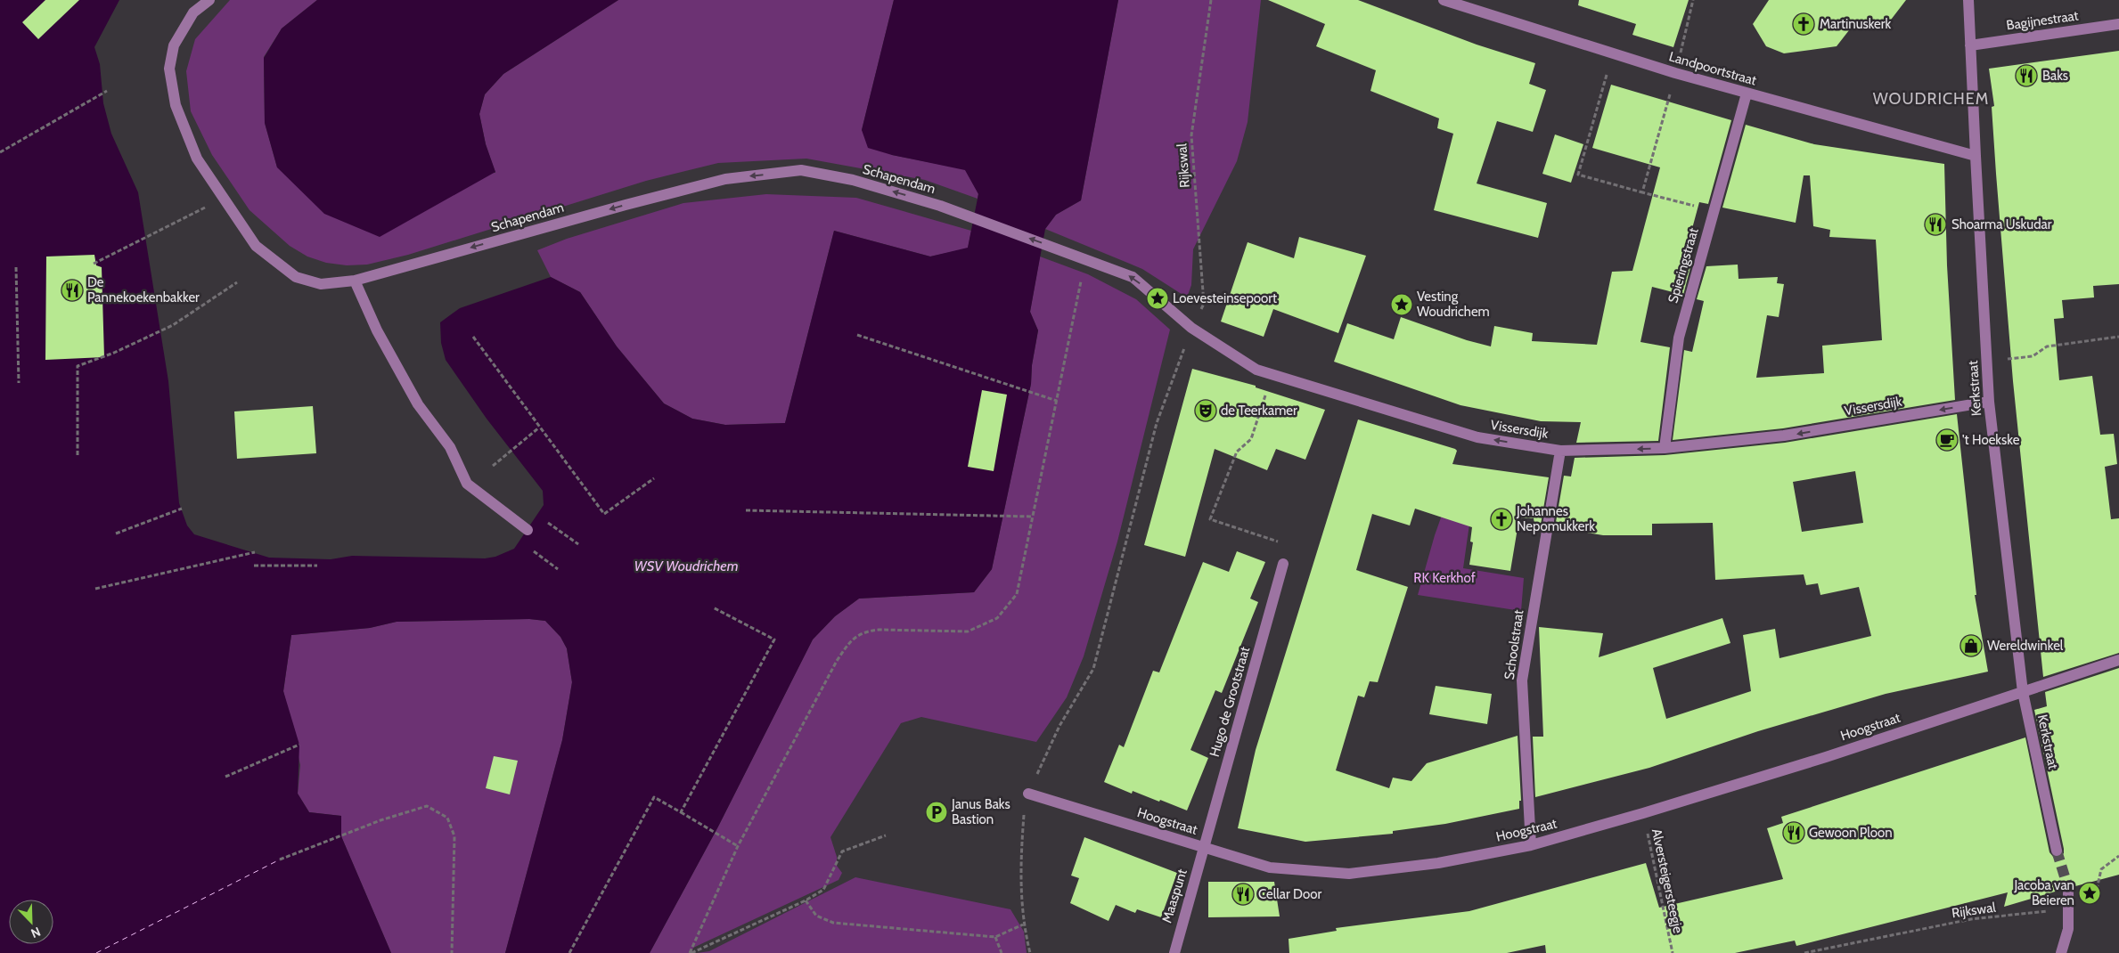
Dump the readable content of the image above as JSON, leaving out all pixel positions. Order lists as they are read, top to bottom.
{
  "streets": {
    "street": [
      "Bagijnestraat",
      "Landpoortstraat",
      "Schapendam",
      "Spieringstraat",
      "Kerkstraat",
      "Vissersdijk",
      "Schoolstraat",
      "Hugo de Grootstraat",
      "Hoogstraat",
      "Maaspunt"
    ],
    "path": ["Rijkswal", "Alversteigersteegje"]
  },
  "crossings": [
    ["Bagijnestraat", "Kerkstraat"],
    ["Landpoortstraat", "Spieringstraat"],
    ["Landpoortstraat", "Kerkstraat"],
    ["Rijkswal", "Vissersdijk"],
    ["Rijkswal", "Hoogstraat"],
    ["Schapendam", "Vissersdijk"],
    ["Spieringstraat", "Vissersdijk"],
    ["Kerkstraat", "Vissersdijk"],
    ["Kerkstraat", "Hoogstraat"],
    ["Vissersdijk", "Schoolstraat"],
    ["Schoolstraat", "Hoogstraat"],
    ["Hugo de Grootstraat", "Hoogstraat"],
    ["Hugo de Grootstraat", "Maaspunt"],
    ["Hoogstraat", "Alversteigersteegje"],
    ["Hoogstraat", "Maaspunt"]
  ],
  "one_way": ["Schapendam", "Vissersdijk"],
  "districts": ["WOUDRICHEM"],
  "water": ["WSV Woudrichem"],
  "parks": ["RK Kerkhof"],
  "places": {
    "church": ["Martinuskerk", "Johannes Nepomukkerk"],
    "restaurant": [
      "Baks",
      "Shoarma Uskudar",
      "De Pannekoekenbakker",
      "Gewoon Ploon",
      "Cellar Door"
    ],
    "place": ["Loevesteinsepoort", "Vesting Woudrichem", "Jacoba van Beieren"],
    "theatre": ["de Teerkamer"],
    "cafe": ["'t Hoekske"],
    "shop": ["Wereldwinkel"],
    "parking": ["Janus Baks Bastion"]
  },
  "north": "bottom right"
}
